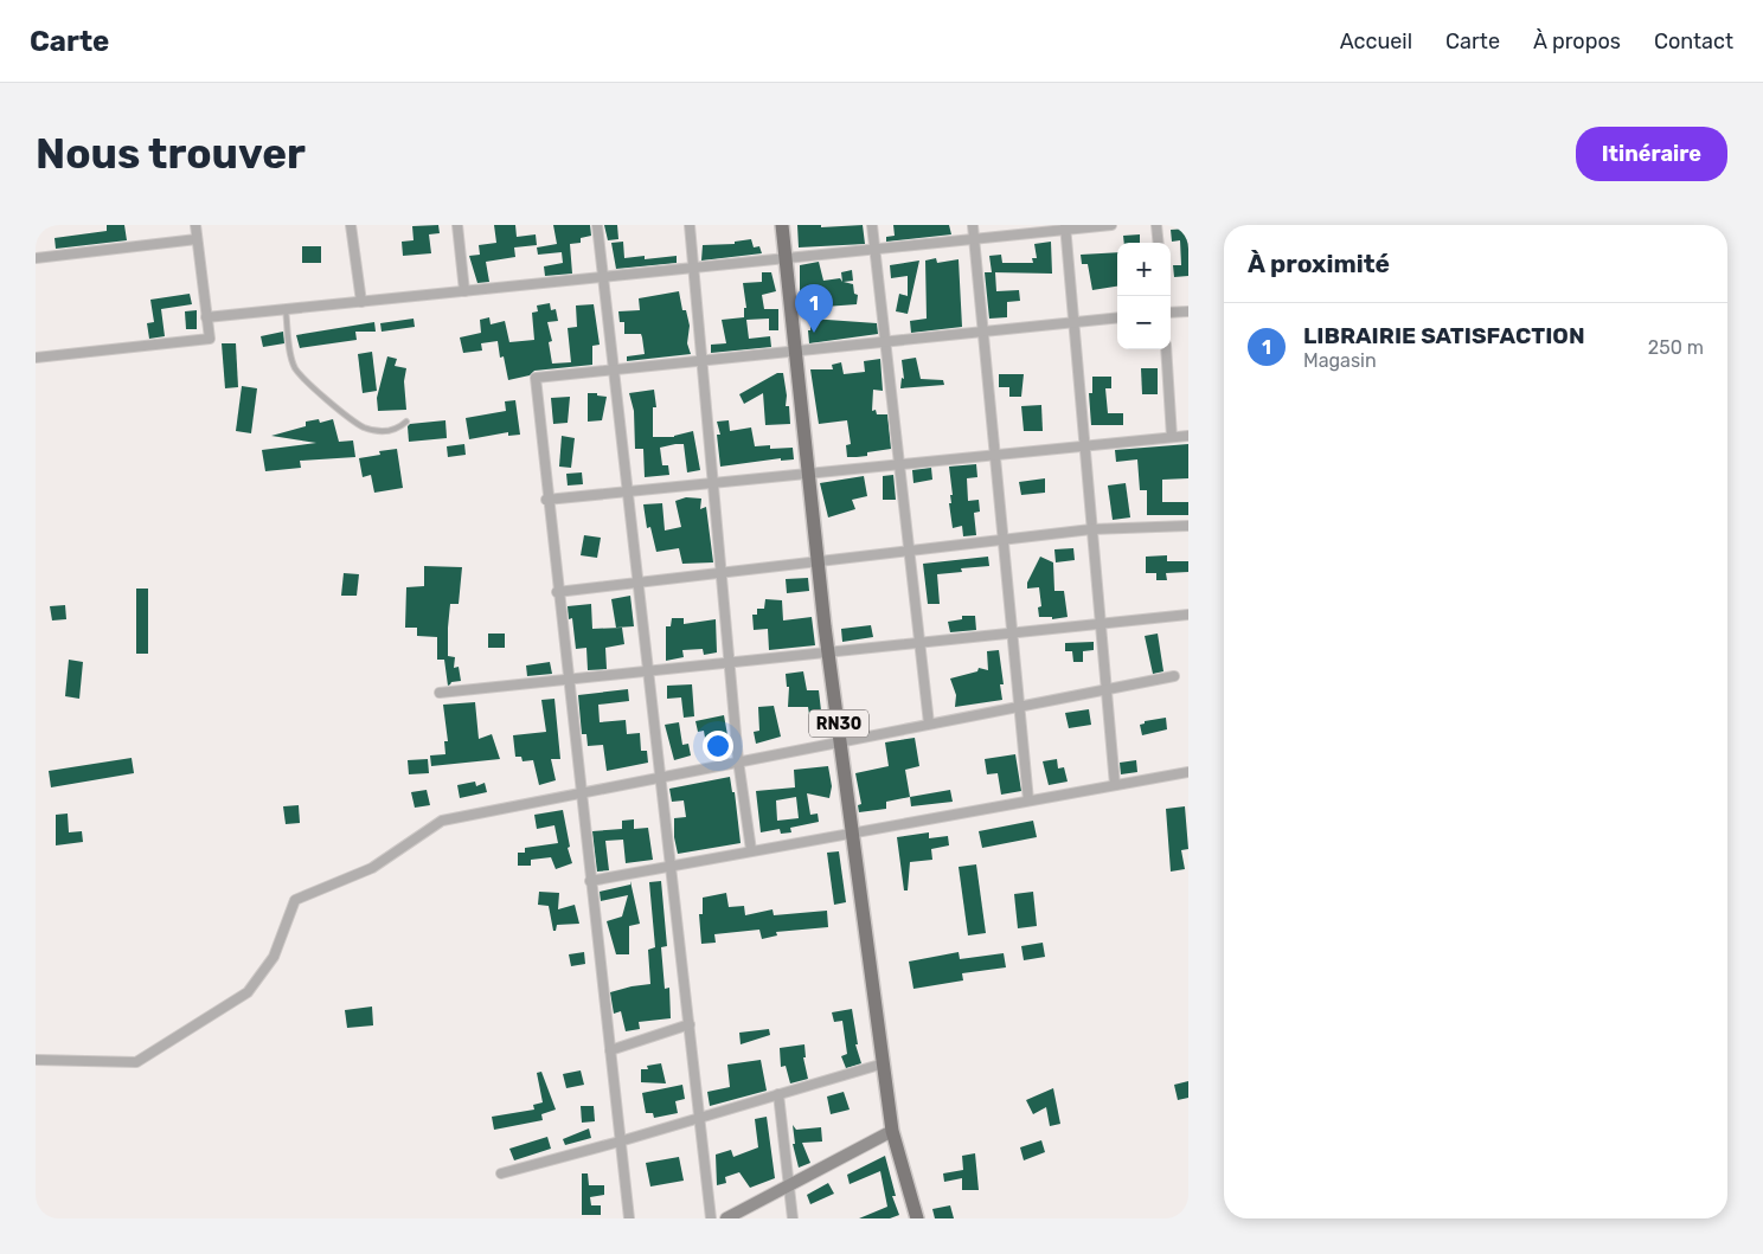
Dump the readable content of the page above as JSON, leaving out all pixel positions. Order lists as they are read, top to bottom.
{
  "streets": {
    "main road": ["RN30"]
  },
  "page": {
    "header": "Carte",
    "nav": [
      "Accueil",
      "Carte",
      "À propos",
      "Contact"
    ],
    "buttons": "Itinéraire",
    "title": "Nous trouver",
    "heading": "À proximité",
    "map_buttons": ["+", "−"],
    "pins": "1",
    "list": [
      {
        "mark": "1",
        "name": "LIBRAIRIE SATISFACTION",
        "note": "Magasin",
        "value": "250 m"
      }
    ]
  }
}
